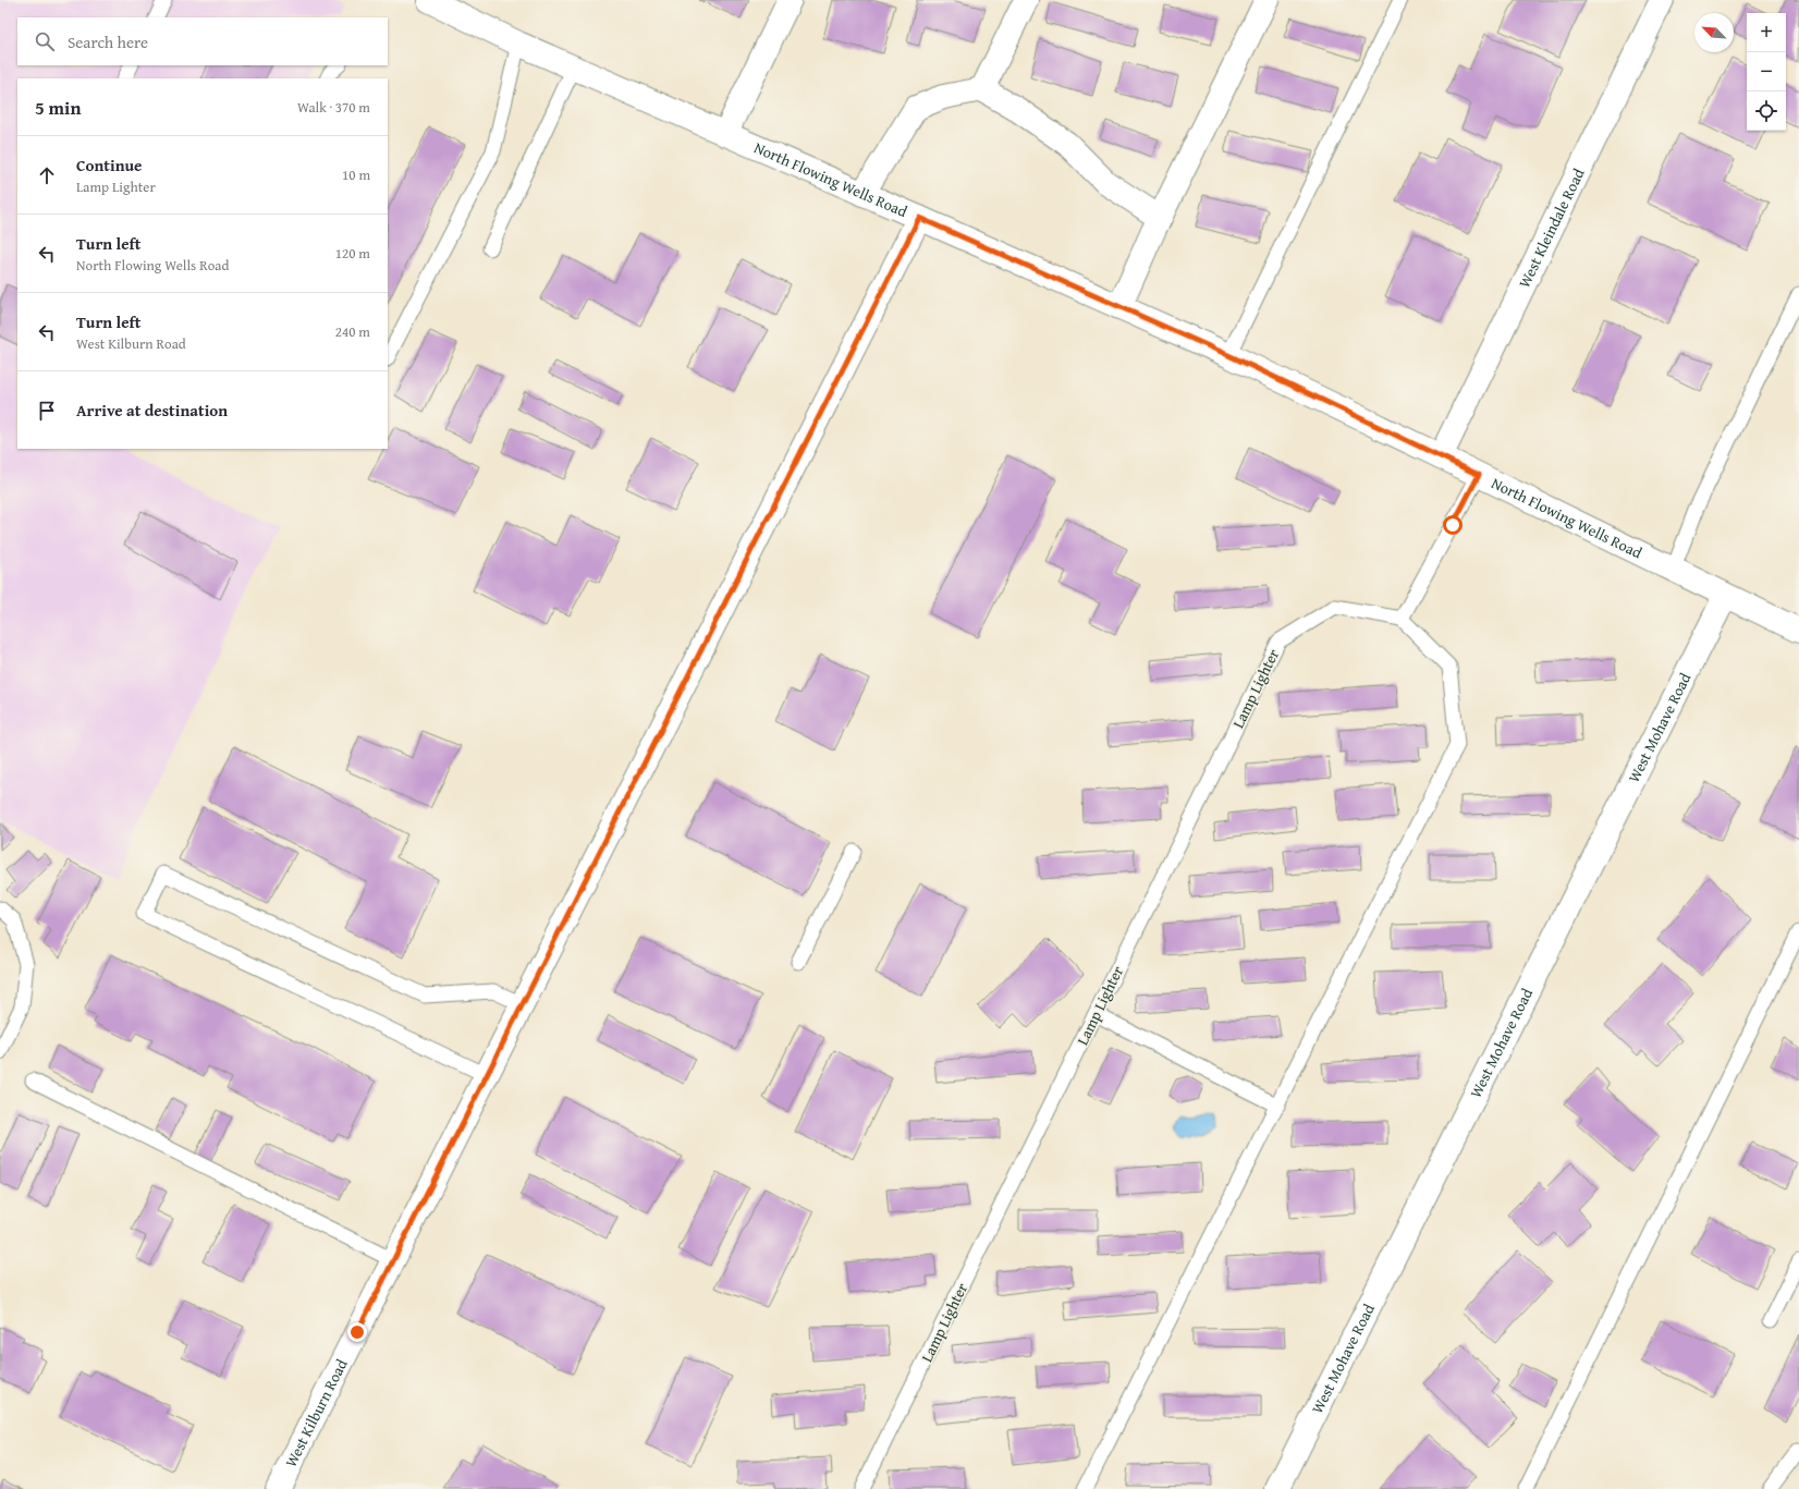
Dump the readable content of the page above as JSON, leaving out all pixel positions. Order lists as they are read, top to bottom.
{
  "streets": {
    "street": [
      "North Flowing Wells Road",
      "West Kleindale Road",
      "West Mohave Road",
      "West Kilburn Road"
    ],
    "lane": ["Lamp Lighter"]
  },
  "crossings": [
    ["North Flowing Wells Road", "West Kleindale Road"],
    ["North Flowing Wells Road", "West Mohave Road"],
    ["North Flowing Wells Road", "West Kilburn Road"]
  ],
  "north": "top left",
  "page": {
    "map_buttons": ["+", "−"],
    "search": "Search here",
    "heading": ["5 min", "Walk · 370 m"],
    "list": [
      ["Continue", "Lamp Lighter", "10 m"],
      ["Turn left", "North Flowing Wells Road", "120 m"],
      ["Turn left", "West Kilburn Road", "240 m"],
      "Arrive at destination"
    ]
  }
}
